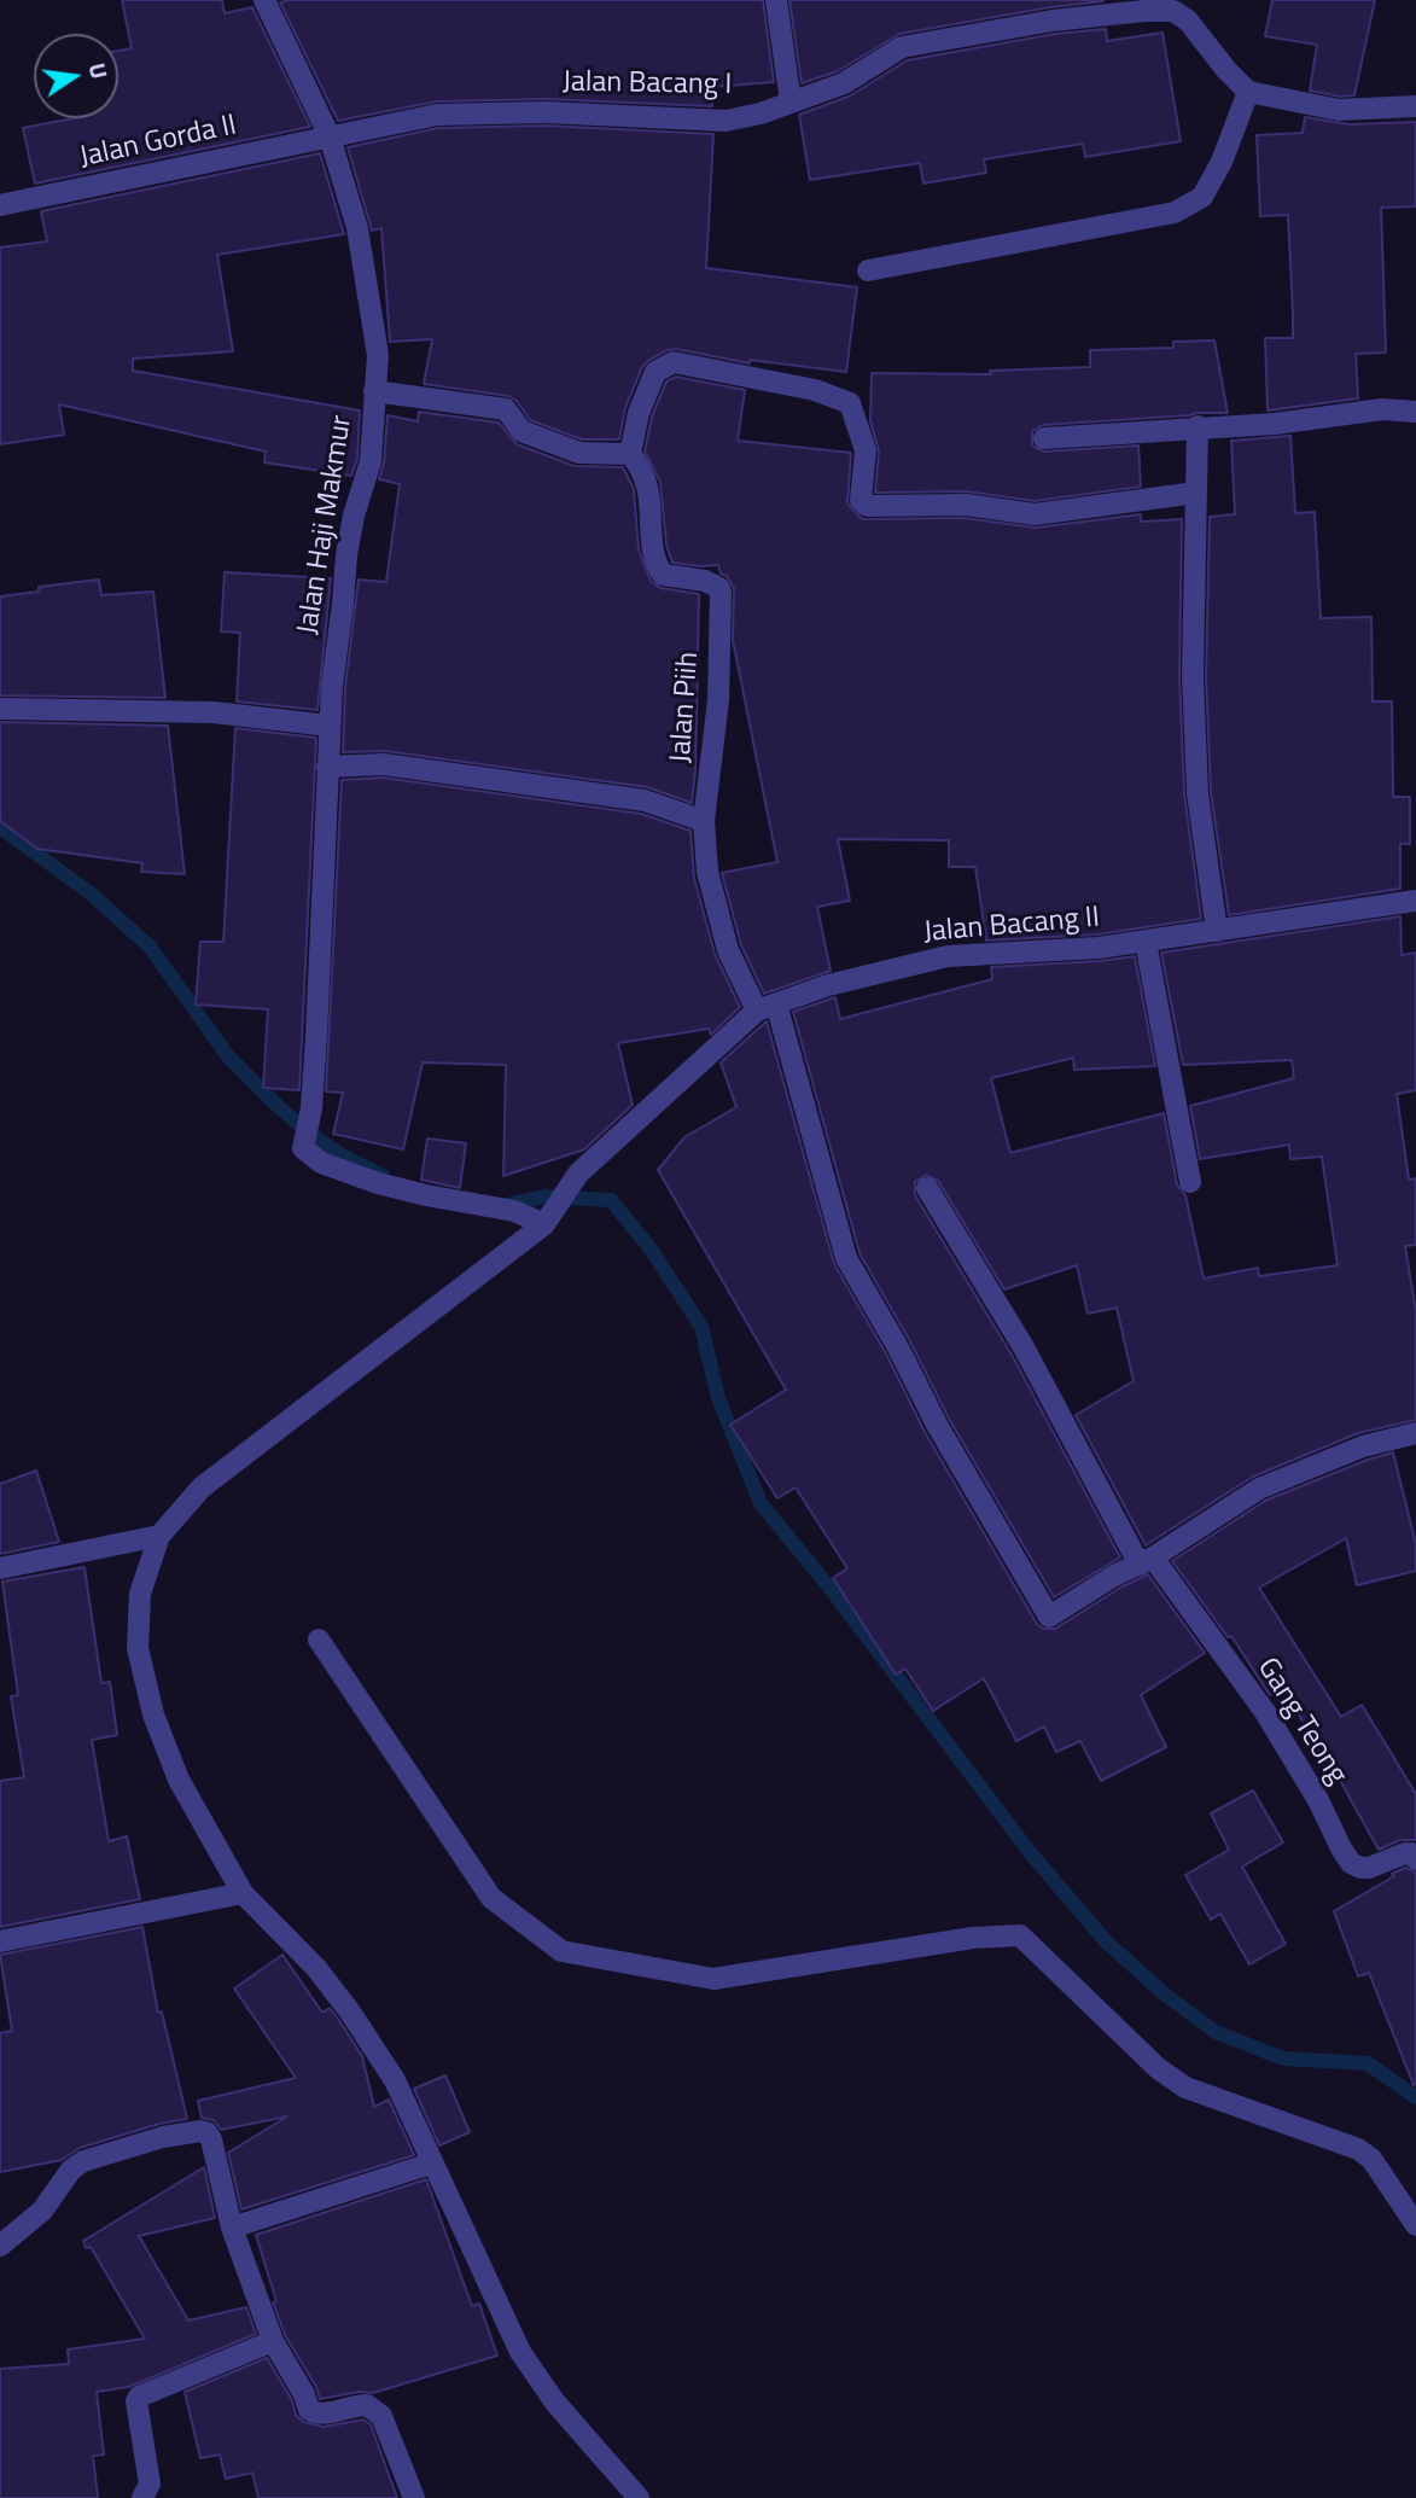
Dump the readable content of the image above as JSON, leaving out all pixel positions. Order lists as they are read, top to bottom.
{
  "streets": {
    "street": [
      "Jalan Bacang I",
      "Jalan Gorda II",
      "Jalan Haji Makmur",
      "Jalan Piih",
      "Jalan Bacang II",
      "Gang Teong"
    ]
  },
  "crossings": [
    ["Jalan Bacang I", "Jalan Gorda II"],
    ["Jalan Bacang I", "Jalan Haji Makmur"],
    ["Jalan Gorda II", "Jalan Haji Makmur"],
    ["Jalan Haji Makmur", "Jalan Bacang II"],
    ["Jalan Piih", "Jalan Bacang II"],
    ["Jalan Piih", "Gang Teong"]
  ],
  "north": "right"
}
